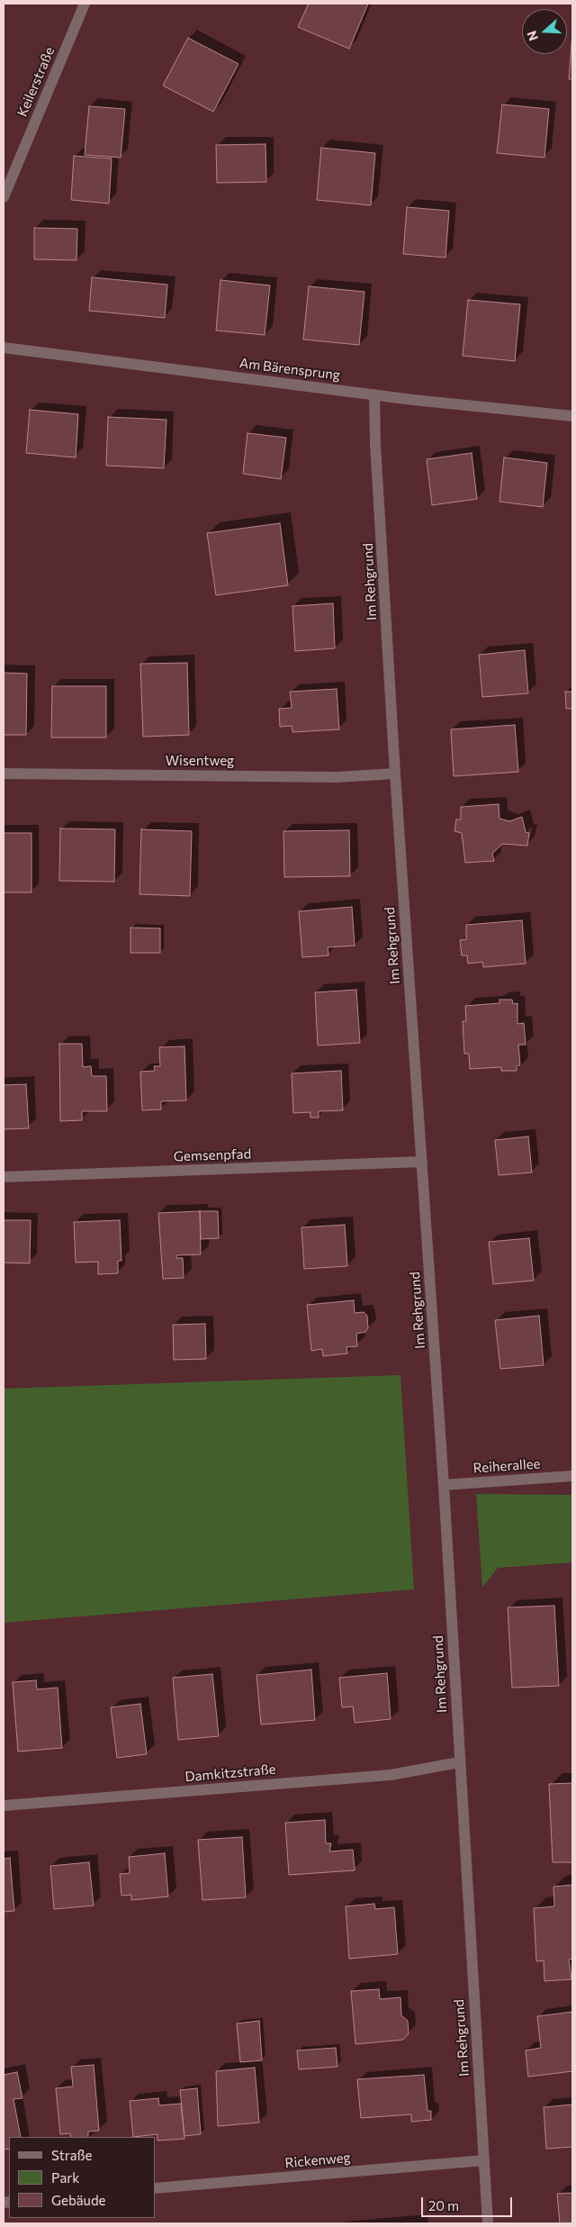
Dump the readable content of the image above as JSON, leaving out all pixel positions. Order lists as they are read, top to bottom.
{
  "streets": {
    "street": [
      "Keilerstraße",
      "Am Bärensprung",
      "Im Rehgrund",
      "Wisentweg",
      "Gemsenpfad",
      "Reiherallee",
      "Damkitzstraße",
      "Rickenweg"
    ]
  },
  "crossings": [
    ["Am Bärensprung", "Im Rehgrund"],
    ["Im Rehgrund", "Wisentweg"],
    ["Im Rehgrund", "Gemsenpfad"],
    ["Im Rehgrund", "Reiherallee"],
    ["Im Rehgrund", "Damkitzstraße"],
    ["Im Rehgrund", "Rickenweg"]
  ],
  "legend": ["Straße", "Park", "Gebäude"],
  "scale_bar": "20 m",
  "north": "left"
}
